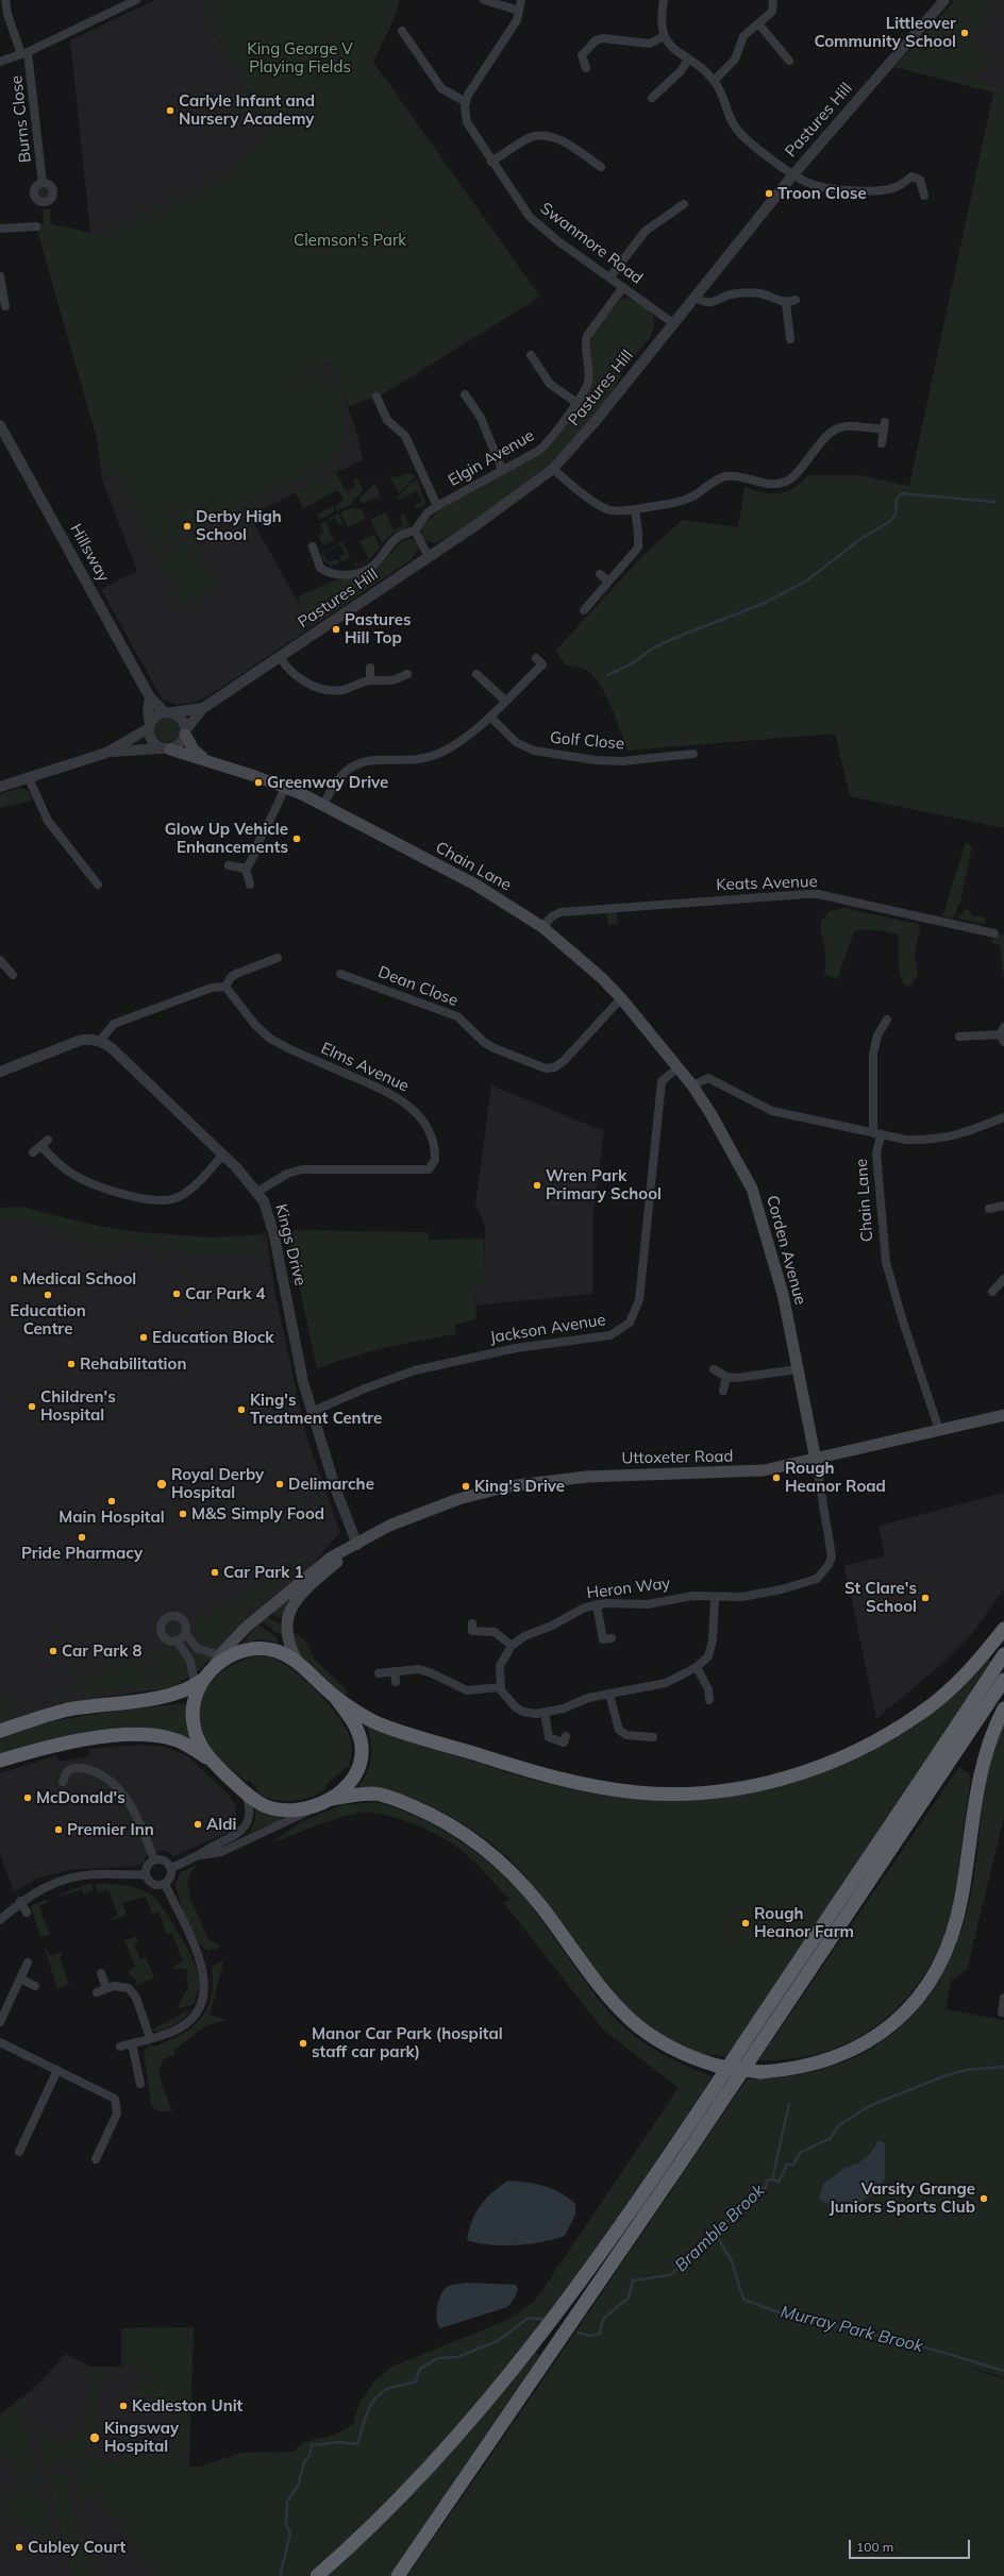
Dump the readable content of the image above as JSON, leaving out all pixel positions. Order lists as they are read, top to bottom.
{
  "streets": {
    "main road": ["Chain Lane", "Corden Avenue", "Uttoxeter Road"],
    "street": [
      "Burns Close",
      "Pastures Hill",
      "Swanmore Road",
      "Elgin Avenue",
      "Hillsway",
      "Golf Close",
      "Keats Avenue",
      "Dean Close",
      "Elms Avenue",
      "Kings Drive",
      "Jackson Avenue",
      "Heron Way"
    ]
  },
  "crossings": [
    ["Pastures Hill", "Swanmore Road"],
    ["Pastures Hill", "Hillsway"],
    ["Pastures Hill", "Chain Lane"],
    ["Swanmore Road", "Elgin Avenue"],
    ["Hillsway", "Chain Lane"],
    ["Chain Lane", "Keats Avenue"],
    ["Chain Lane", "Dean Close"],
    ["Chain Lane", "Corden Avenue"],
    ["Chain Lane", "Jackson Avenue"],
    ["Chain Lane", "Uttoxeter Road"],
    ["Elms Avenue", "Kings Drive"],
    ["Kings Drive", "Jackson Avenue"],
    ["Kings Drive", "Uttoxeter Road"],
    ["Corden Avenue", "Jackson Avenue"],
    ["Corden Avenue", "Uttoxeter Road"],
    ["Corden Avenue", "Heron Way"],
    ["Uttoxeter Road", "Heron Way"]
  ],
  "water": ["Bramble Brook", "Murray Park Brook"],
  "parks": ["King George V Playing Fields", "Clemson's Park"],
  "places": [
    "Littleover Community School",
    "Carlyle Infant and Nursery Academy",
    "Troon Close",
    "Derby High School",
    "Pastures Hill Top",
    "Greenway Drive",
    "Glow Up Vehicle Enhancements",
    "Wren Park Primary School",
    "Medical School",
    "Car Park 4",
    "Education Centre",
    "Education Block",
    "Rehabilitation",
    "Children's Hospital",
    "King's Treatment Centre",
    "Rough Heanor Road",
    "Royal Derby Hospital",
    "Delimarche",
    "King's Drive",
    "Main Hospital",
    "M&S Simply Food",
    "Pride Pharmacy",
    "Car Park 1",
    "St Clare's School",
    "Car Park 8",
    "McDonald's",
    "Aldi",
    "Premier Inn",
    "Rough Heanor Farm",
    "Manor Car Park (hospital staff car park)",
    "Varsity Grange Juniors Sports Club",
    "Kedleston Unit",
    "Kingsway Hospital",
    "Cubley Court"
  ],
  "scale_bar": "100 m"
}
